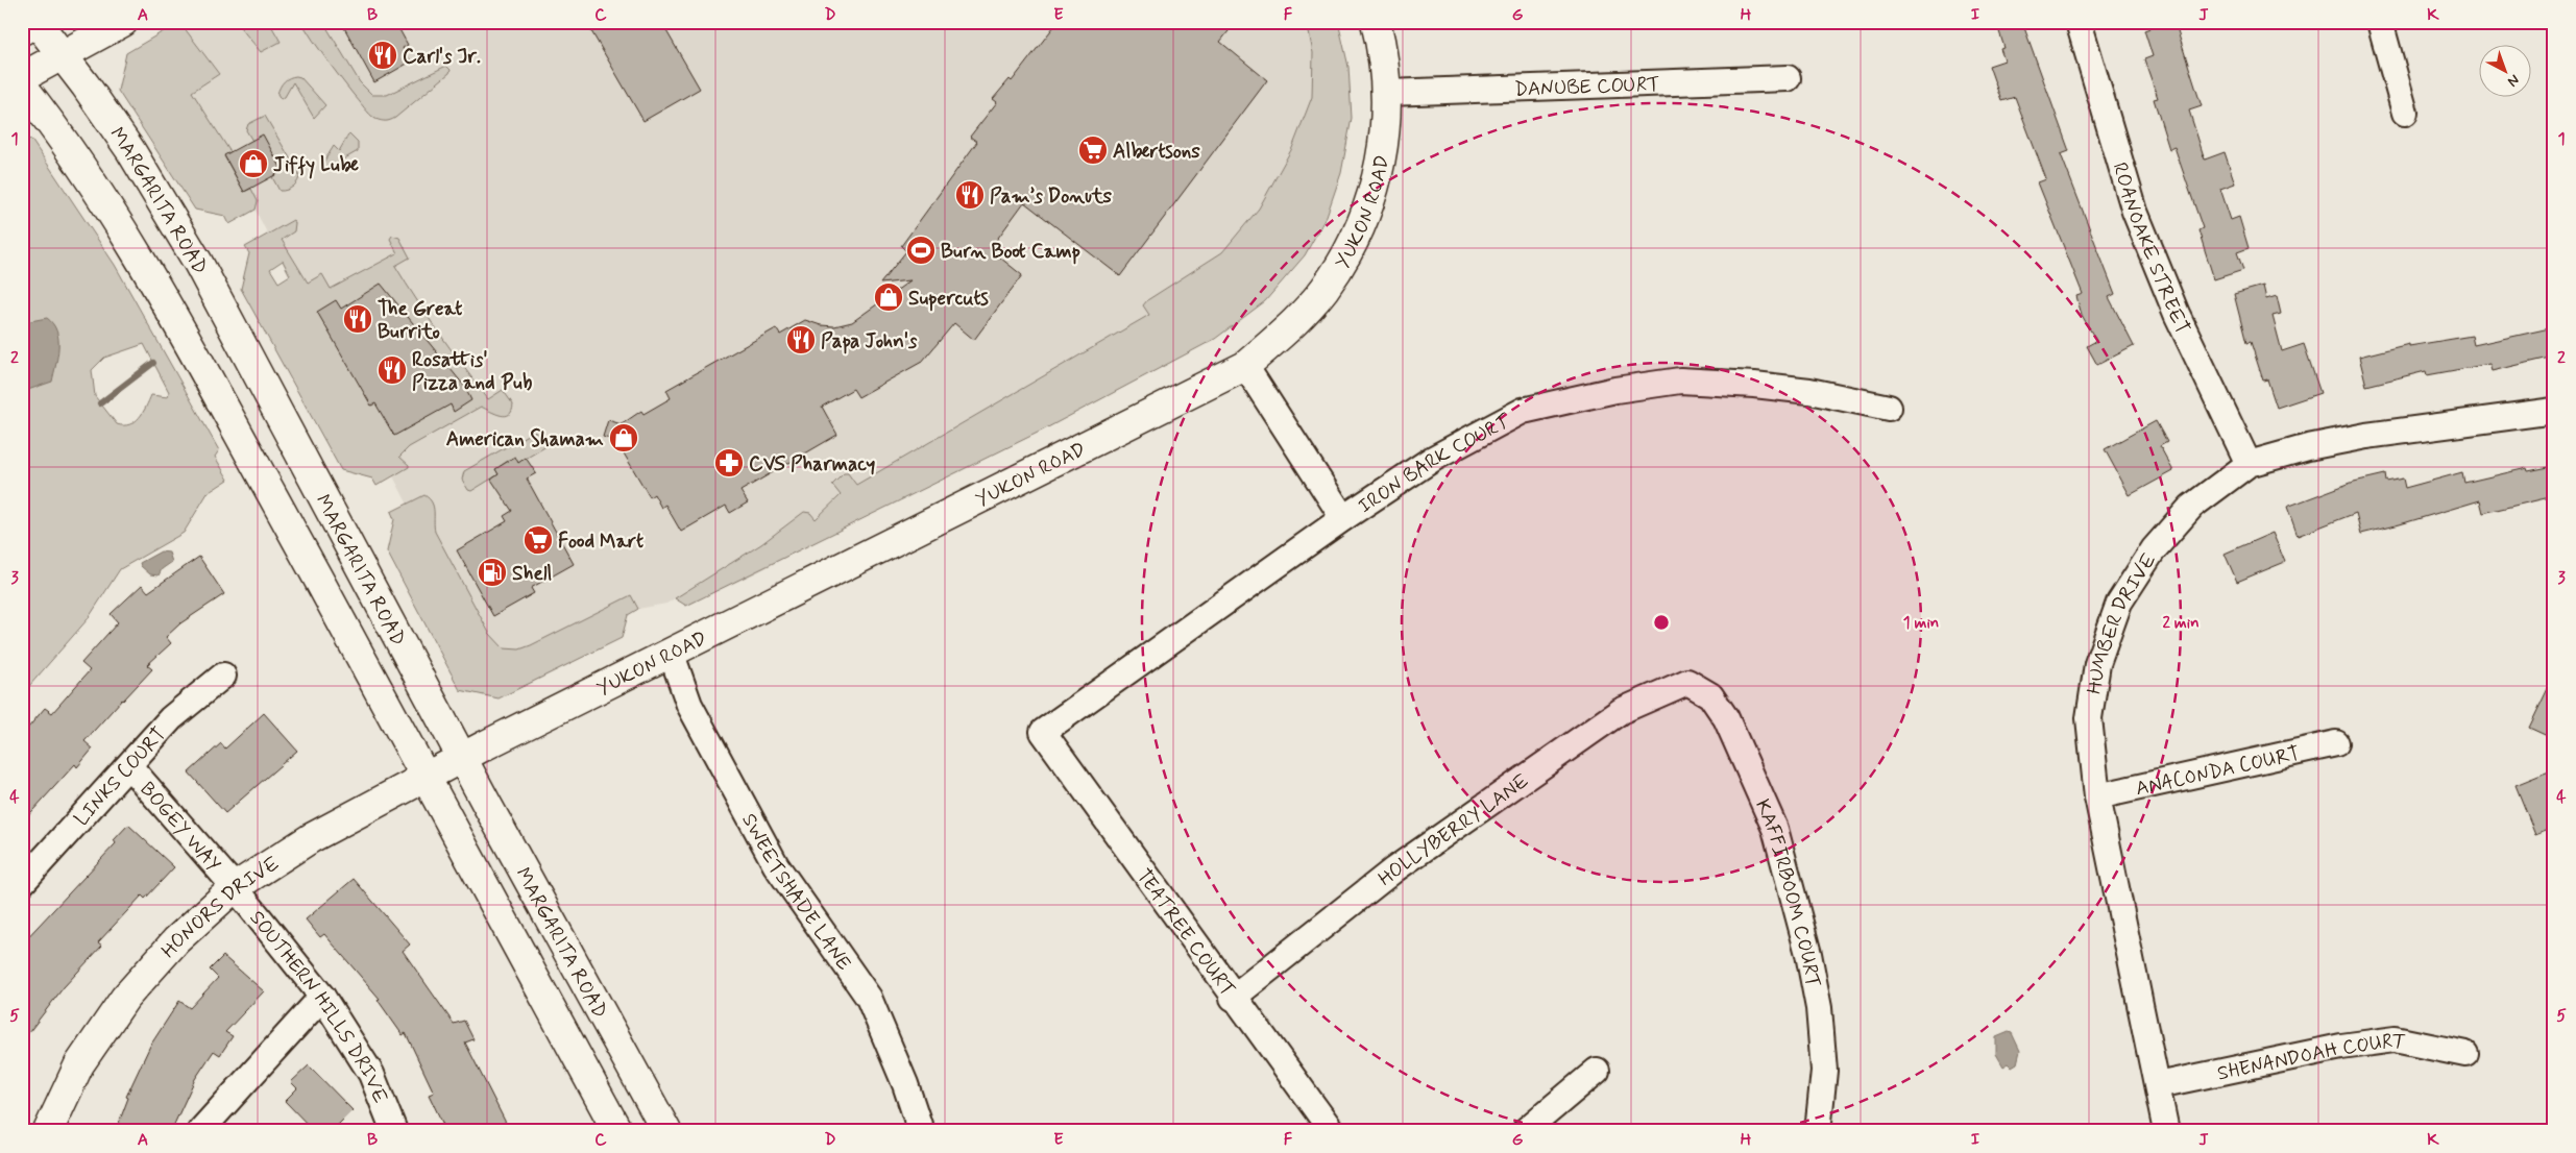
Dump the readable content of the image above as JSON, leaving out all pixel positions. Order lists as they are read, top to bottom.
{
  "streets": {
    "main road": ["MARGARITA ROAD", "YUKON ROAD", "HONORS DRIVE"],
    "street": [
      "DANUBE COURT",
      "ROANOAKE STREET",
      "IRON BARK COURT",
      "HUMBER DRIVE",
      "ANACONDA COURT",
      "LINKS COURT",
      "BOGEY WAY",
      "HOLLYBERRY LANE",
      "SWEETSHADE LANE",
      "KAFFIRBOOM COURT",
      "TEATREE COURT",
      "SOUTHERN HILLS DRIVE",
      "SHENANDOAH COURT"
    ]
  },
  "crossings": [
    ["DANUBE COURT", "YUKON ROAD"],
    ["MARGARITA ROAD", "YUKON ROAD"],
    ["MARGARITA ROAD", "HONORS DRIVE"],
    ["YUKON ROAD", "SWEETSHADE LANE"],
    ["YUKON ROAD", "HONORS DRIVE"],
    ["ROANOAKE STREET", "HUMBER DRIVE"],
    ["IRON BARK COURT", "TEATREE COURT"],
    ["HUMBER DRIVE", "ANACONDA COURT"],
    ["HUMBER DRIVE", "SHENANDOAH COURT"],
    ["LINKS COURT", "BOGEY WAY"],
    ["BOGEY WAY", "HONORS DRIVE"],
    ["BOGEY WAY", "SOUTHERN HILLS DRIVE"],
    ["HOLLYBERRY LANE", "KAFFIRBOOM COURT"],
    ["HOLLYBERRY LANE", "TEATREE COURT"],
    ["HONORS DRIVE", "SOUTHERN HILLS DRIVE"]
  ],
  "places": {
    "restaurant": [
      "Carl's Jr.",
      "Pam’s Donuts",
      "The Great Burrito",
      "Papa John's",
      "Rosattis' Pizza and Pub"
    ],
    "supermarket": ["Albertsons", "Food Mart"],
    "shop": ["Jiffy Lube", "Supercuts", "American Shamam"],
    "sports": ["Burn Boot Camp"],
    "pharmacy": ["CVS Pharmacy"],
    "fuel station": ["Shell"]
  },
  "north": "bottom right",
  "grid": {
    "columns": [
      "A",
      "B",
      "C",
      "D",
      "E",
      "F",
      "G",
      "H",
      "I",
      "J",
      "K"
    ],
    "rows": [
      "1",
      "2",
      "3",
      "4",
      "5"
    ]
  },
  "rings": ["1 min", "2 min"]
}
